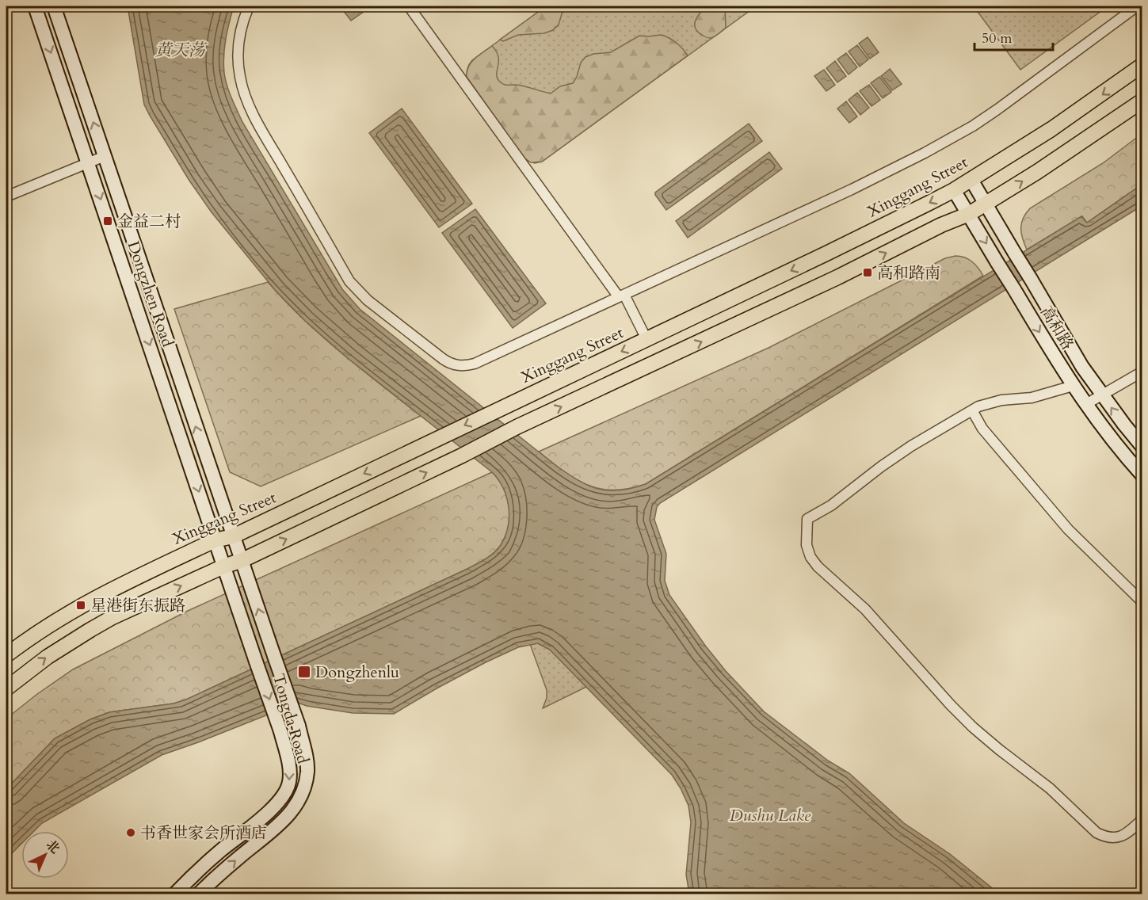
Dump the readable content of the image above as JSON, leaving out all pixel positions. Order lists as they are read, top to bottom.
{
  "streets": {
    "main road": [
      "Xinggang Street",
      "Dongzhen Road",
      "高和路",
      "Tongda Road"
    ]
  },
  "crossings": [
    ["Xinggang Street", "Dongzhen Road"],
    ["Xinggang Street", "高和路"],
    ["Dongzhen Road", "Tongda Road"]
  ],
  "water": ["黄天荡", "Dushu Lake"],
  "places": {
    "transit": [
      "金益二村",
      "高和路南",
      "星港街东振路",
      "Dongzhenlu"
    ],
    "other": ["书香世家会所酒店"]
  },
  "scale_bar": "50 m",
  "north": "top right"
}
